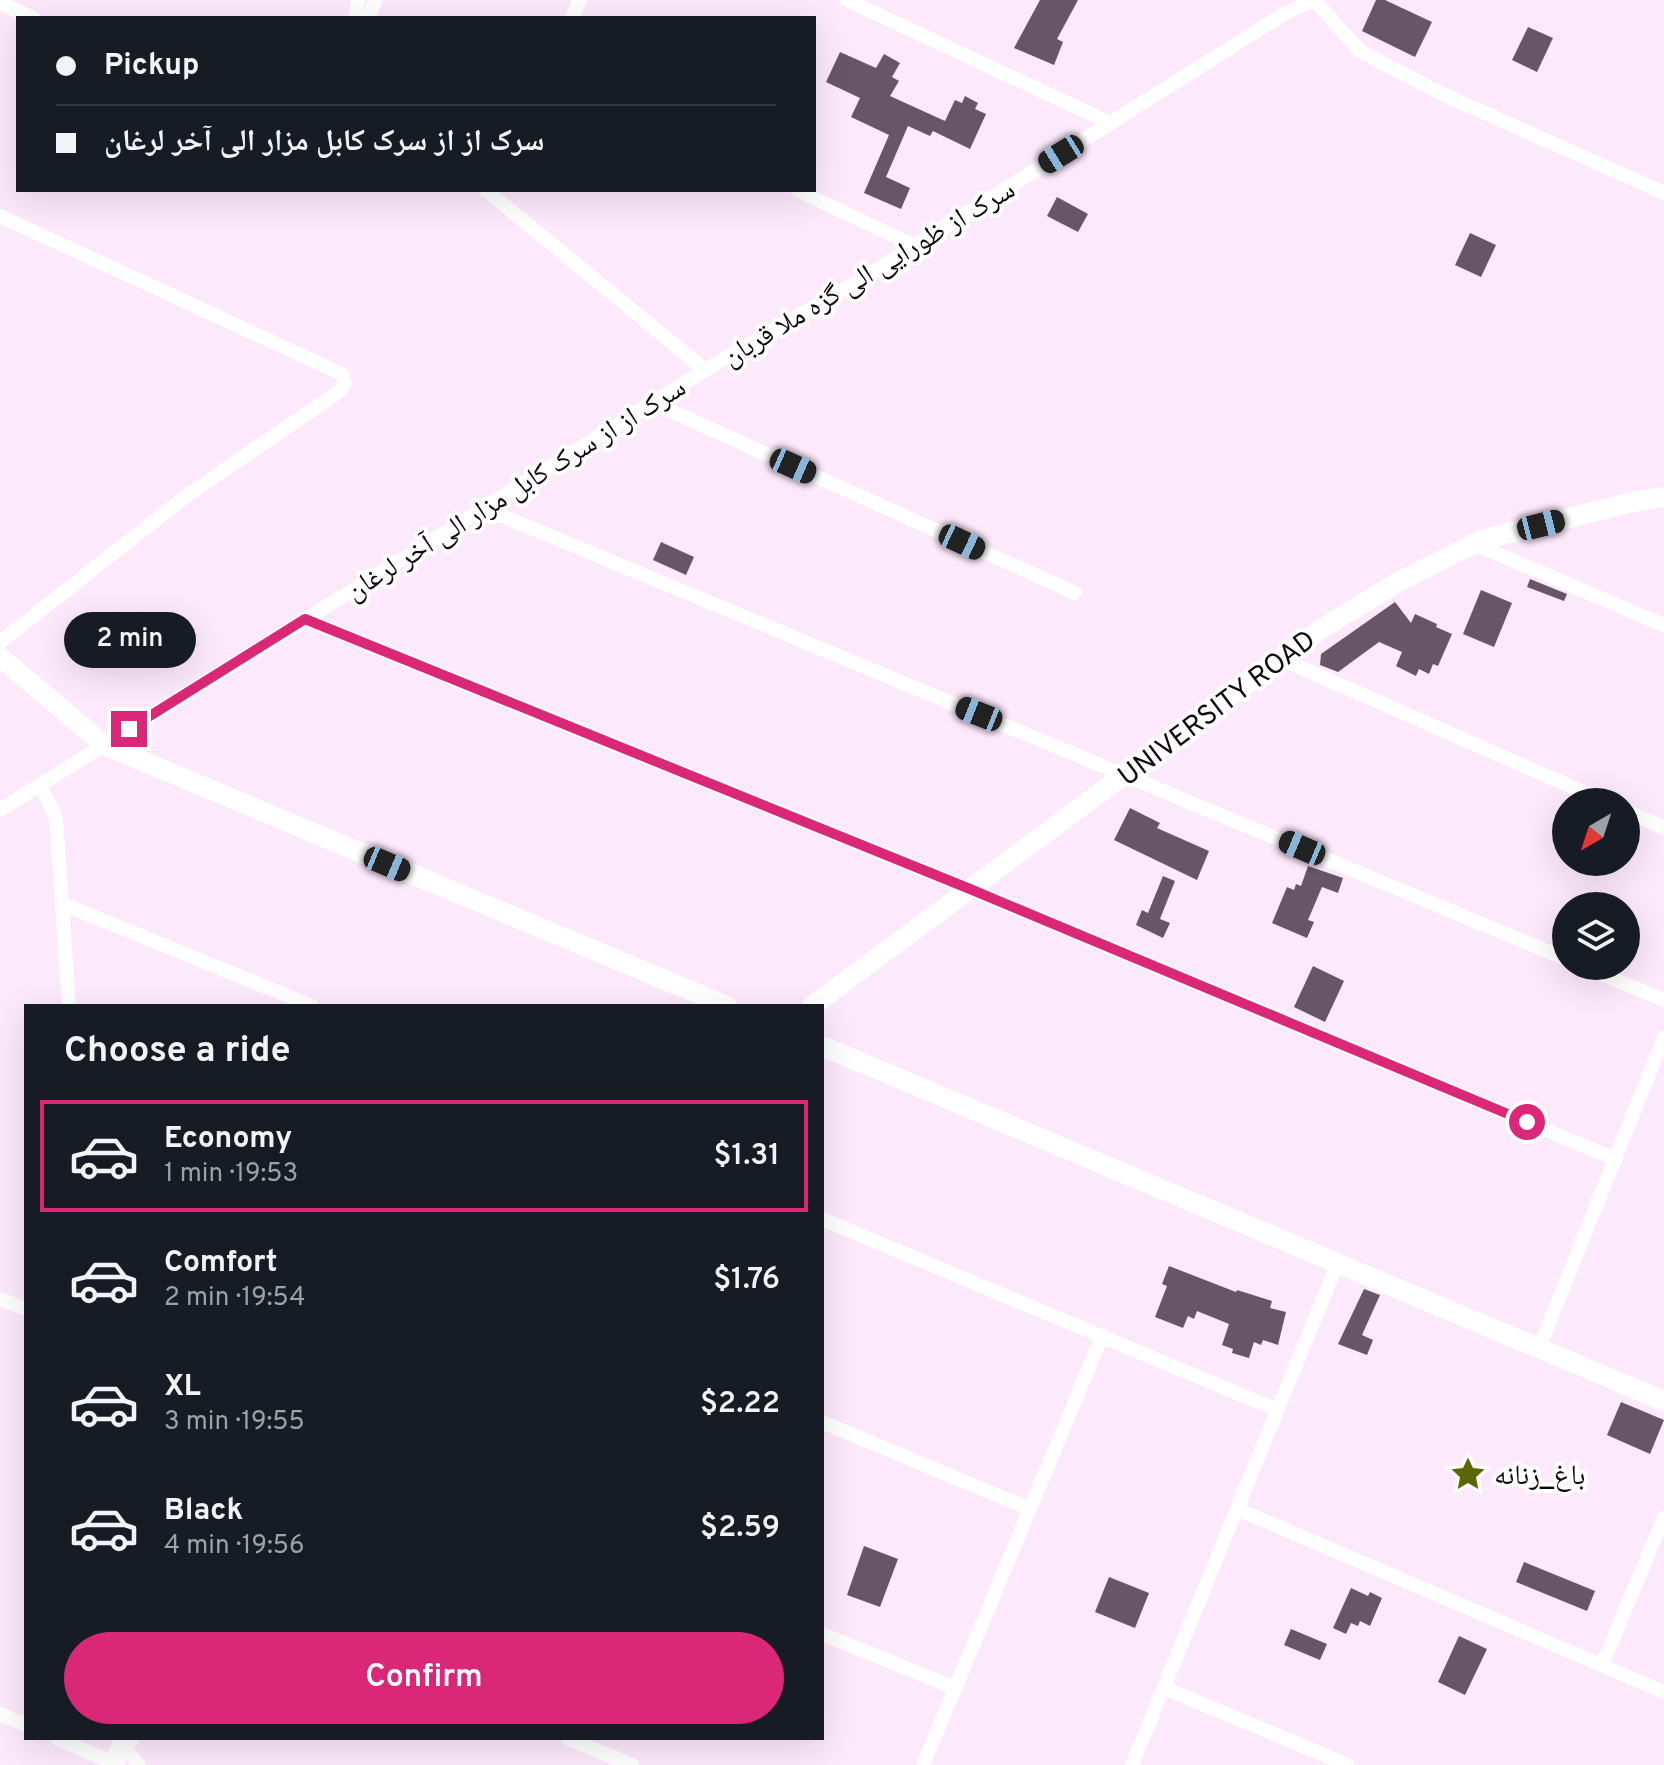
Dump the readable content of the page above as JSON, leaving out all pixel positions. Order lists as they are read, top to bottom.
{
  "streets": {
    "street": ["سرک از ظورایی الی گزه ملا قربان", "سرک از از سرک کابل مزار الی آخر لرغان", "UNIVERSITY ROAD"]
  },
  "crossings": [
    ["سرک از ظورایی الی گزه ملا قربان", "سرک از از سرک کابل مزار الی آخر لرغان"]
  ],
  "places": {
    "place": ["باغ_زنانه"]
  },
  "north": "bottom left",
  "page": {
    "banner": ["Pickup", "سرک از از سرک کابل مزار الی آخر لرغان"],
    "bubble": "2 min",
    "heading": "Choose a ride",
    "list": [
      {
        "name": "Economy",
        "note": "1 min · 19:53",
        "value": "$1.31"
      },
      {
        "name": "Comfort",
        "note": "2 min · 19:54",
        "value": "$1.76"
      },
      {
        "name": "XL",
        "note": "3 min · 19:55",
        "value": "$2.22"
      },
      {
        "name": "Black",
        "note": "4 min · 19:56",
        "value": "$2.59"
      }
    ],
    "buttons": "Confirm"
  }
}
